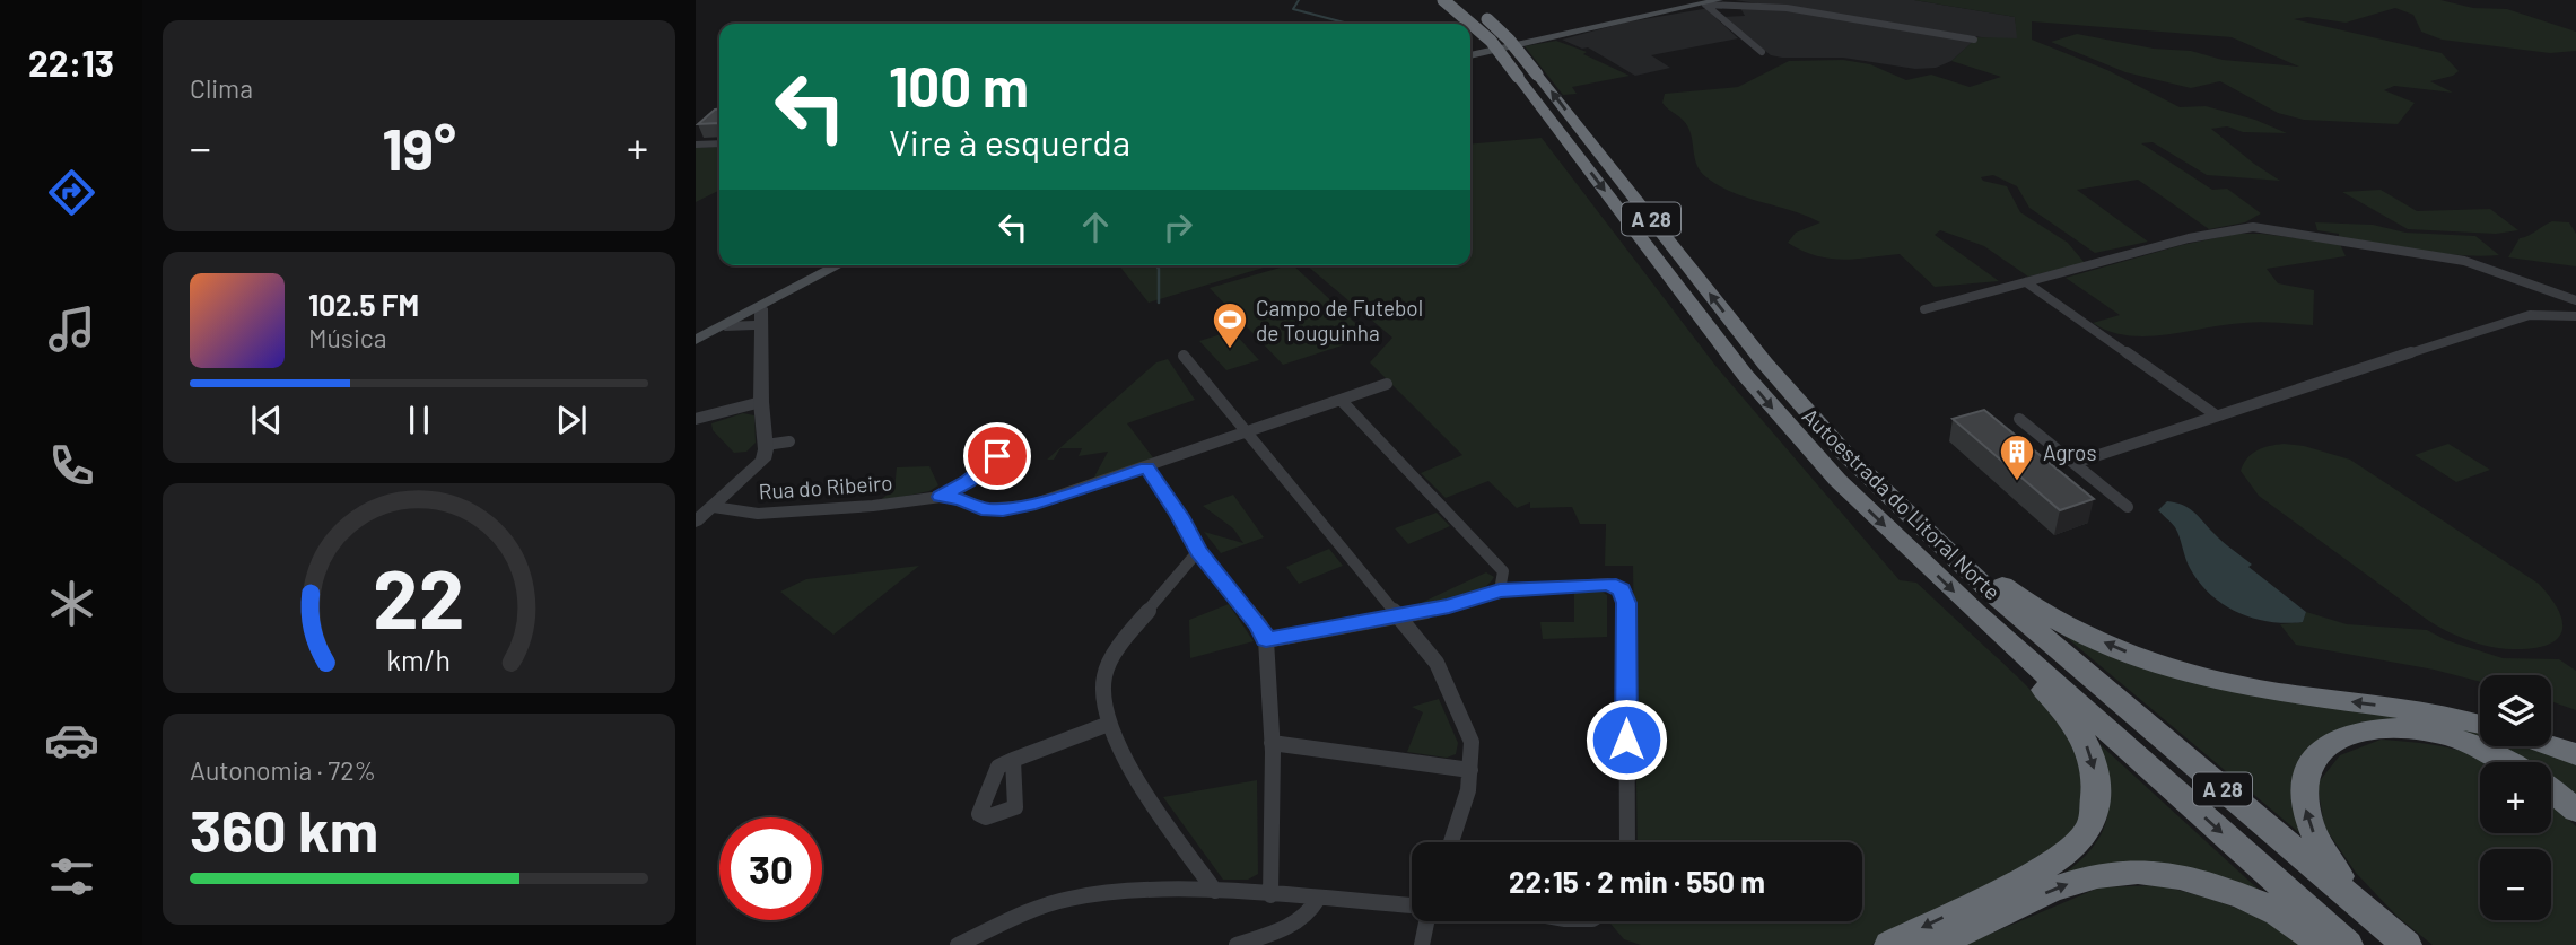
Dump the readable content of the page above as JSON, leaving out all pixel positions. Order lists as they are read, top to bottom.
{
  "streets": {
    "highway": ["A 28", "Autoestrada do Litoral Norte"],
    "street": ["Rua do Ribeiro"]
  },
  "places": {
    "sports": ["Campo de Futebol de Touguinha"],
    "building": ["Agros"]
  },
  "page": {
    "tabs": "22:13",
    "tile": [
      "Clima",
      ["Autonomia · 72%", "360 km"]
    ],
    "turn": ["100 m", "Vire à esquerda"],
    "heat": ["−", "19°", "+"],
    "song": ["102.5 FM", "Música"],
    "map_buttons": ["+", "−"],
    "limit": "30",
    "trip": "22:15 · 2 min · 550 m",
    "gauge": ["22", "km/h"]
  }
}
